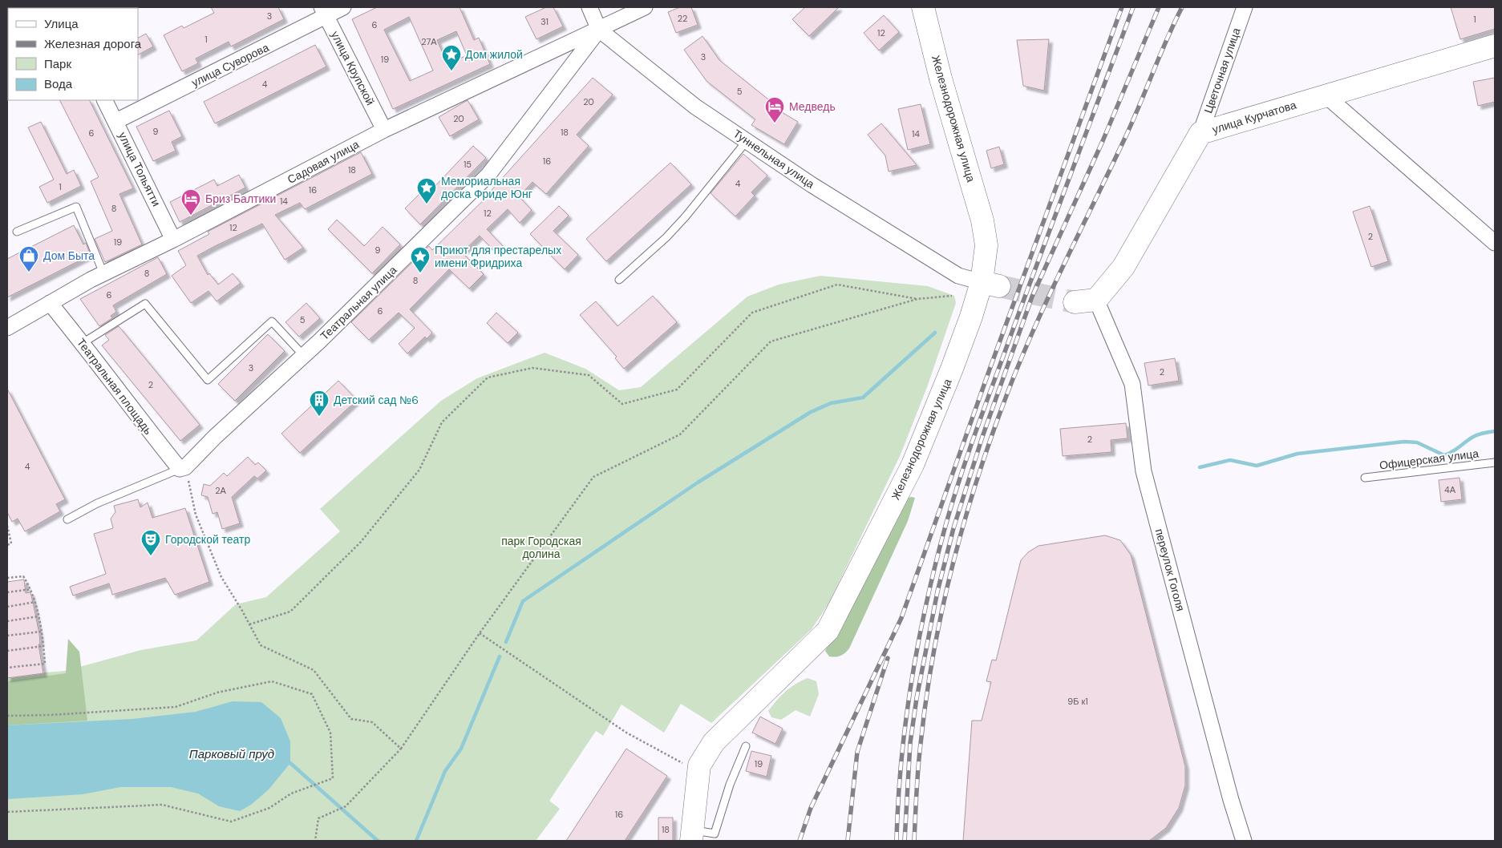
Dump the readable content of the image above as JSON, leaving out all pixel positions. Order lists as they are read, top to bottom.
{
  "streets": {
    "main road": ["улица Курчатова", "Железнодорожная улица"],
    "street": [
      "улица Суворова",
      "улица Крупской",
      "Цветочная улица",
      "Туннельная улица",
      "Садовая улица",
      "улица Тольятти",
      "Театральная улица",
      "Театральная площадь",
      "переулок Гоголя"
    ],
    "lane": ["Офицерская улица"]
  },
  "crossings": [
    ["улица Суворова", "улица Крупской"],
    ["улица Суворова", "улица Тольятти"],
    ["улица Крупской", "Садовая улица"],
    ["Цветочная улица", "улица Курчатова"],
    ["улица Курчатова", "переулок Гоголя"],
    ["Железнодорожная улица", "Туннельная улица"],
    ["Туннельная улица", "Садовая улица"],
    ["Туннельная улица", "Театральная улица"],
    ["Садовая улица", "улица Тольятти"],
    ["Садовая улица", "Театральная улица"],
    ["Садовая улица", "Театральная площадь"],
    ["Театральная улица", "Театральная площадь"]
  ],
  "water": ["Парковый пруд"],
  "parks": ["парк Городская долина"],
  "places": {
    "place": ["Дом жилой", "Мемориальная доска Фриде Юнг", "Приют для престарелых имени Фридриха"],
    "hotel": ["Медведь", "Бриз Балтики"],
    "shop": ["Дом Быта"],
    "building": ["Детский сад №6"],
    "theatre": ["Городской театр"]
  },
  "house_numbers": [
    "3",
    "22",
    "1",
    "31",
    "6",
    "12",
    "1",
    "27А",
    "3",
    "19",
    "4",
    "5",
    "20",
    "20",
    "9",
    "18",
    "6",
    "14",
    "16",
    "15",
    "18",
    "4",
    "1",
    "16",
    "14",
    "8",
    "12",
    "12",
    "2",
    "19",
    "9",
    "8",
    "8",
    "6",
    "6",
    "5",
    "3",
    "2",
    "2",
    "2",
    "4",
    "4А",
    "2А",
    "9Б к1",
    "19",
    "16",
    "18"
  ],
  "legend": [
    "Улица",
    "Железная дорога",
    "Парк",
    "Вода"
  ]
}
